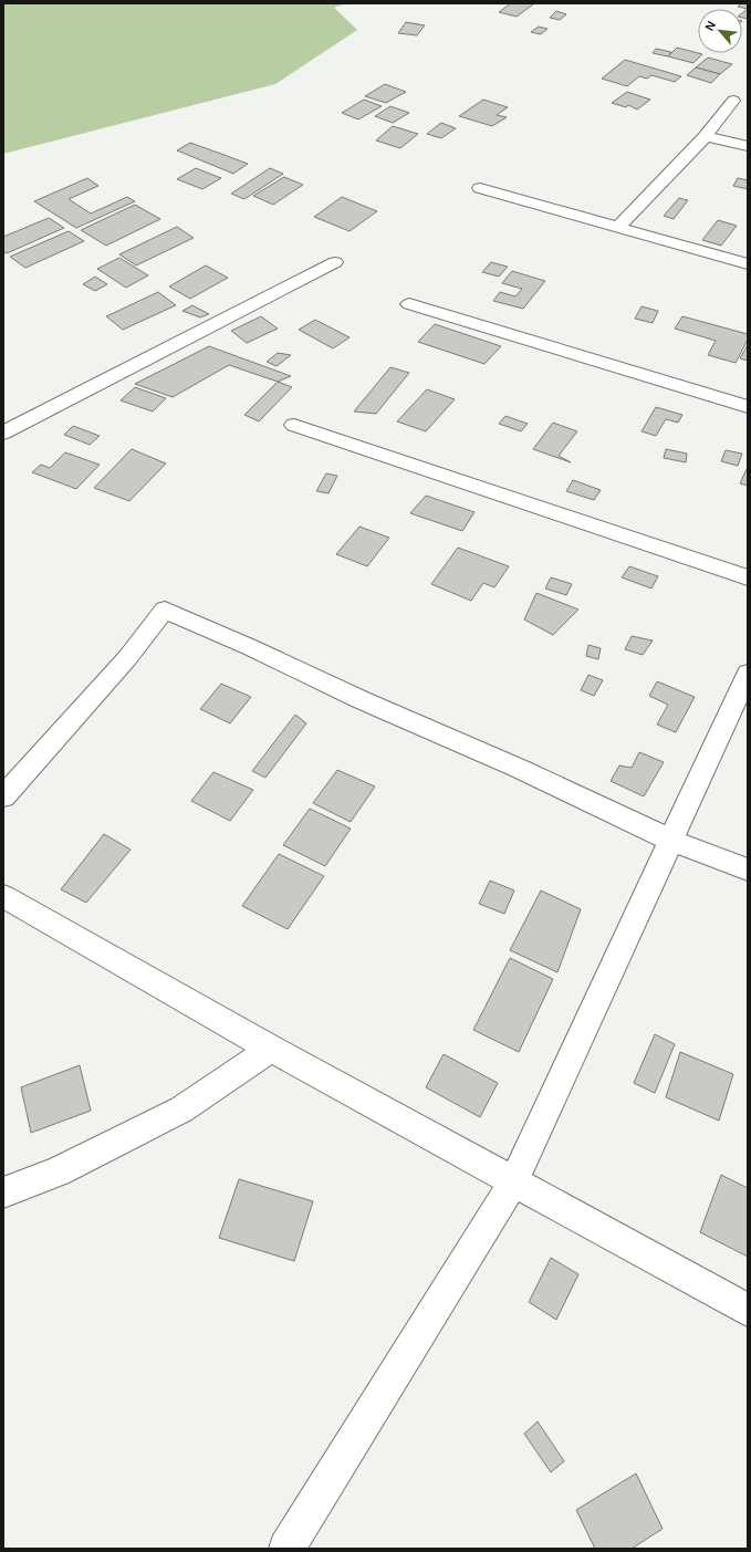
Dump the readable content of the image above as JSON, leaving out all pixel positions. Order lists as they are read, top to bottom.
{
  "north": "top left"
}
